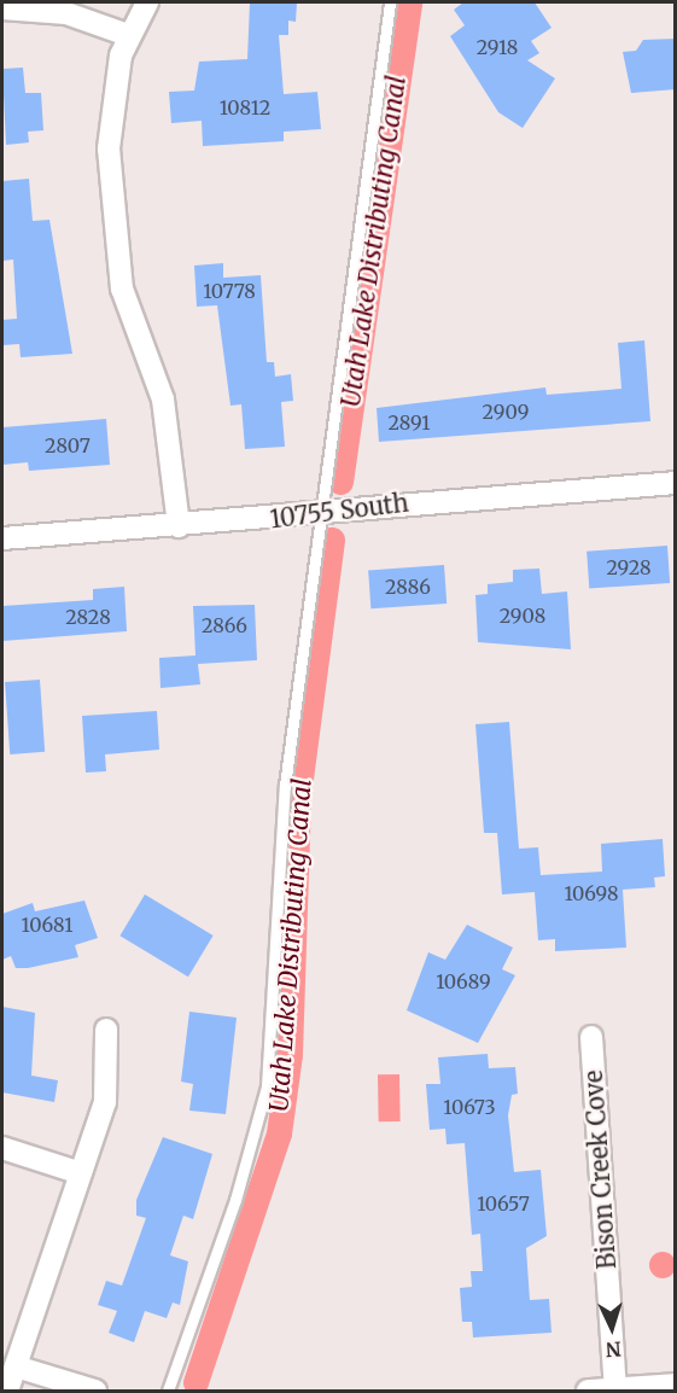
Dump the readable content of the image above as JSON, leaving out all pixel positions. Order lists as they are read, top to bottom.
{
  "streets": {
    "street": ["10755 South", "Bison Creek Cove"]
  },
  "water": ["Utah Lake Distributing Canal"],
  "house_numbers": [
    "2918",
    "10812",
    "10778",
    "2909",
    "2891",
    "2807",
    "2928",
    "2886",
    "2908",
    "2828",
    "2866",
    "10698",
    "10681",
    "10689",
    "10673",
    "10657"
  ],
  "north": "bottom"
}
